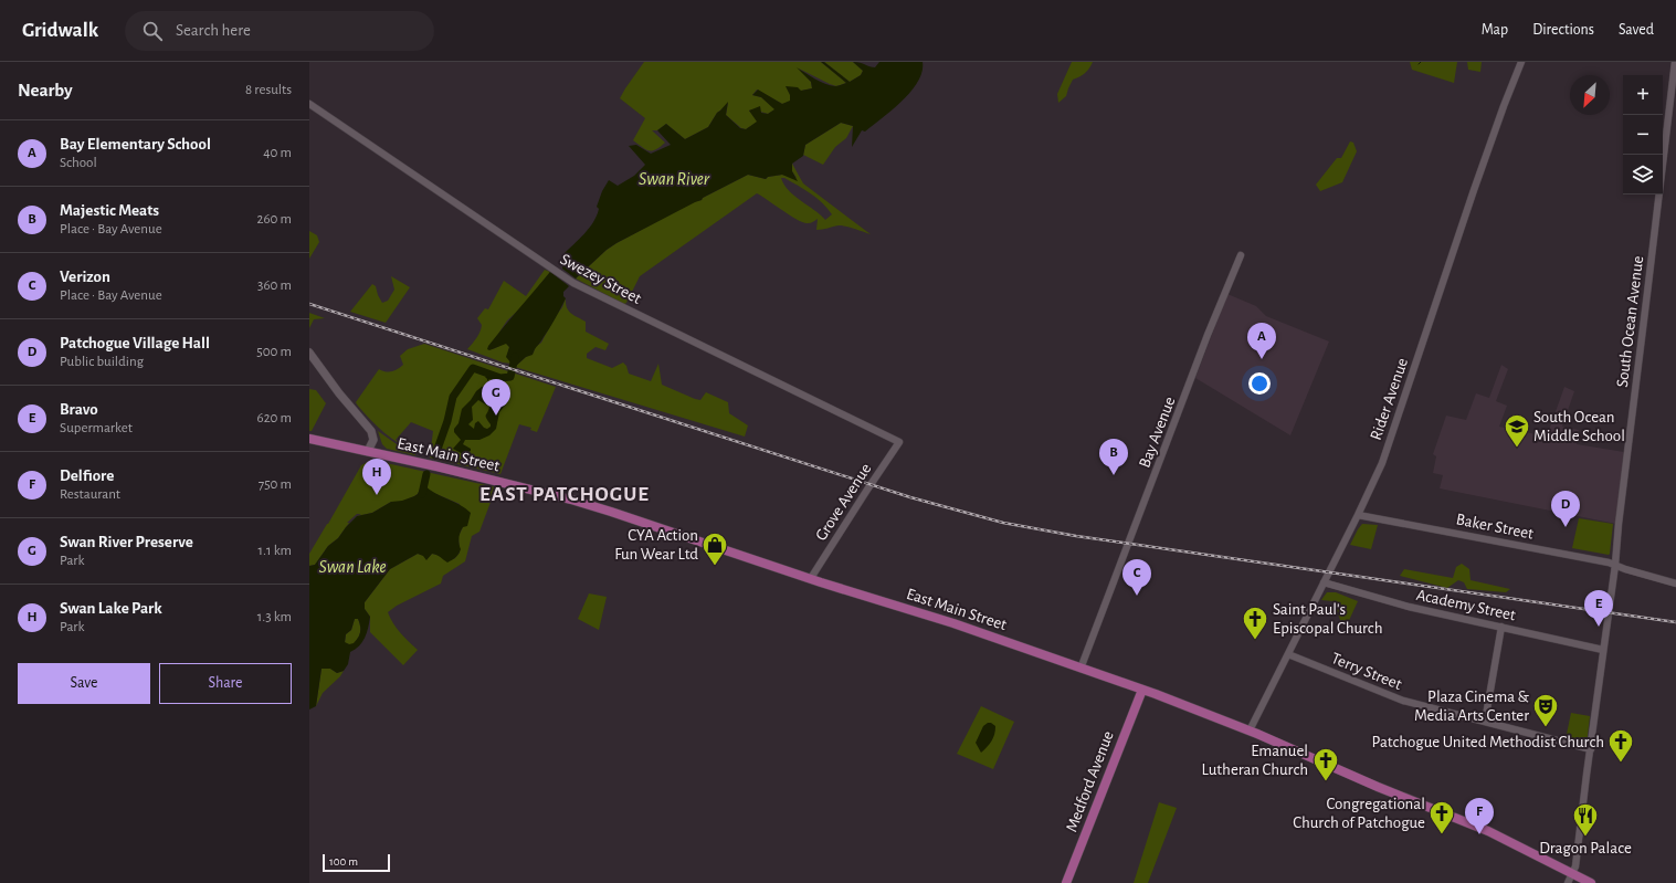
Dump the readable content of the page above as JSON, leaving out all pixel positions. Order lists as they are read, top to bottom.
{
  "streets": {
    "main road": ["East Main Street", "Medford Avenue"],
    "street": [
      "Swezey Street",
      "South Ocean Avenue",
      "Rider Avenue",
      "Bay Avenue",
      "Grove Avenue",
      "Baker Street",
      "Academy Street",
      "Terry Street"
    ]
  },
  "crossings": [
    ["Swezey Street", "Grove Avenue"],
    ["South Ocean Avenue", "East Main Street"],
    ["South Ocean Avenue", "Baker Street"],
    ["South Ocean Avenue", "Academy Street"],
    ["South Ocean Avenue", "Terry Street"],
    ["Rider Avenue", "East Main Street"],
    ["Rider Avenue", "Baker Street"],
    ["Rider Avenue", "Academy Street"],
    ["Rider Avenue", "Terry Street"],
    ["Bay Avenue", "East Main Street"],
    ["East Main Street", "Grove Avenue"],
    ["East Main Street", "Medford Avenue"]
  ],
  "districts": ["EAST PATCHOGUE"],
  "water": ["Swan River", "Swan Lake"],
  "places": {
    "school or university": ["South Ocean Middle School"],
    "shop": ["CYA Action Fun Wear Ltd"],
    "church": [
      "Saint Paul's Episcopal Church",
      "Patchogue United Methodist Church",
      "Emanuel Lutheran Church",
      "Congregational Church of Patchogue"
    ],
    "theatre": ["Plaza Cinema & Media Arts Center"],
    "restaurant": ["Dragon Palace"]
  },
  "scale_bar": "100 m",
  "north": "bottom left",
  "page": {
    "header": "Gridwalk",
    "search": "Search here",
    "nav": ["Map", "Directions", "Saved"],
    "heading": ["Nearby", "8 results"],
    "map_buttons": ["+", "−"],
    "list": [
      {
        "mark": "A",
        "name": "Bay Elementary School",
        "note": "School",
        "value": "40 m"
      },
      {
        "mark": "B",
        "name": "Majestic Meats",
        "note": "Place · Bay Avenue",
        "value": "260 m"
      },
      {
        "mark": "C",
        "name": "Verizon",
        "note": "Place · Bay Avenue",
        "value": "360 m"
      },
      {
        "mark": "D",
        "name": "Patchogue Village Hall",
        "note": "Public building",
        "value": "500 m"
      },
      {
        "mark": "E",
        "name": "Bravo",
        "note": "Supermarket",
        "value": "620 m"
      },
      {
        "mark": "F",
        "name": "Delfiore",
        "note": "Restaurant",
        "value": "750 m"
      },
      {
        "mark": "G",
        "name": "Swan River Preserve",
        "note": "Park",
        "value": "1.1 km"
      },
      {
        "mark": "H",
        "name": "Swan Lake Park",
        "note": "Park",
        "value": "1.3 km"
      }
    ],
    "pins": [
      "A",
      "G",
      "B",
      "H",
      "D",
      "C",
      "E",
      "F"
    ],
    "buttons": ["Save", "Share"],
    "scale": "100 m"
  }
}
